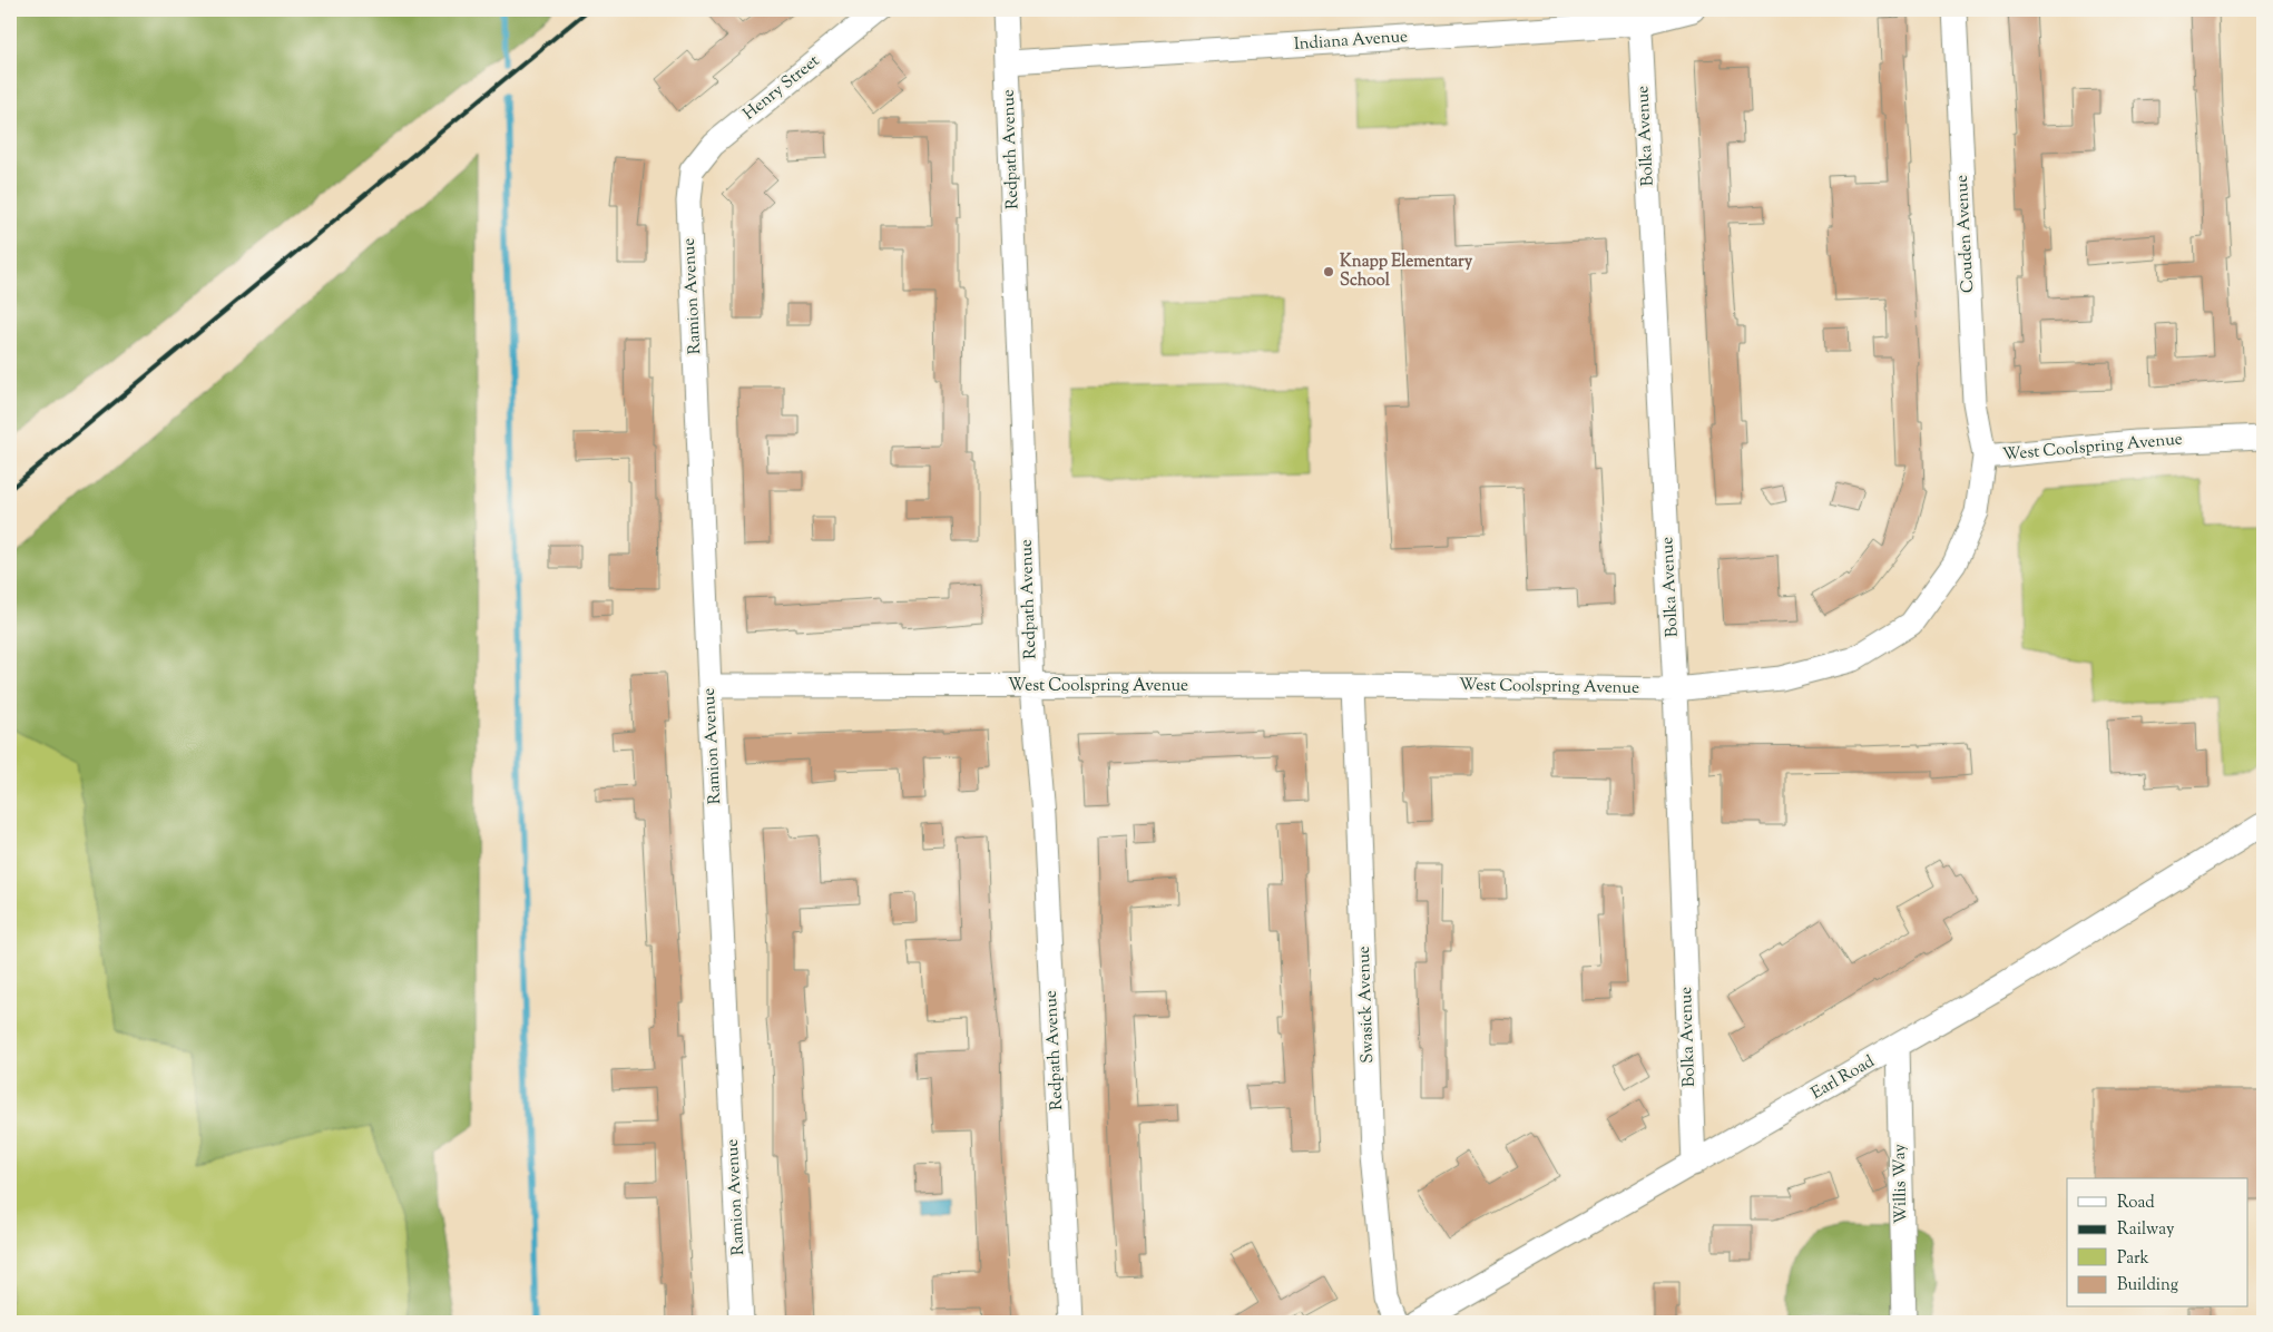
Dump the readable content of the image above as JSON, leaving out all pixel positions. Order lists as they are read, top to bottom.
{
  "streets": {
    "street": [
      "Indiana Avenue",
      "Henry Street",
      "Bolka Avenue",
      "Redpath Avenue",
      "Couden Avenue",
      "Ramion Avenue",
      "West Coolspring Avenue",
      "Swasick Avenue",
      "Earl Road",
      "Willis Way"
    ]
  },
  "crossings": [
    ["Indiana Avenue", "Bolka Avenue"],
    ["Indiana Avenue", "Redpath Avenue"],
    ["Henry Street", "Ramion Avenue"],
    ["Bolka Avenue", "West Coolspring Avenue"],
    ["Bolka Avenue", "Earl Road"],
    ["Redpath Avenue", "West Coolspring Avenue"],
    ["Couden Avenue", "West Coolspring Avenue"],
    ["Ramion Avenue", "West Coolspring Avenue"],
    ["West Coolspring Avenue", "Swasick Avenue"],
    ["Earl Road", "Willis Way"]
  ],
  "places": ["Knapp Elementary School"],
  "legend": [
    "Road",
    "Railway",
    "Park",
    "Building"
  ]
}
